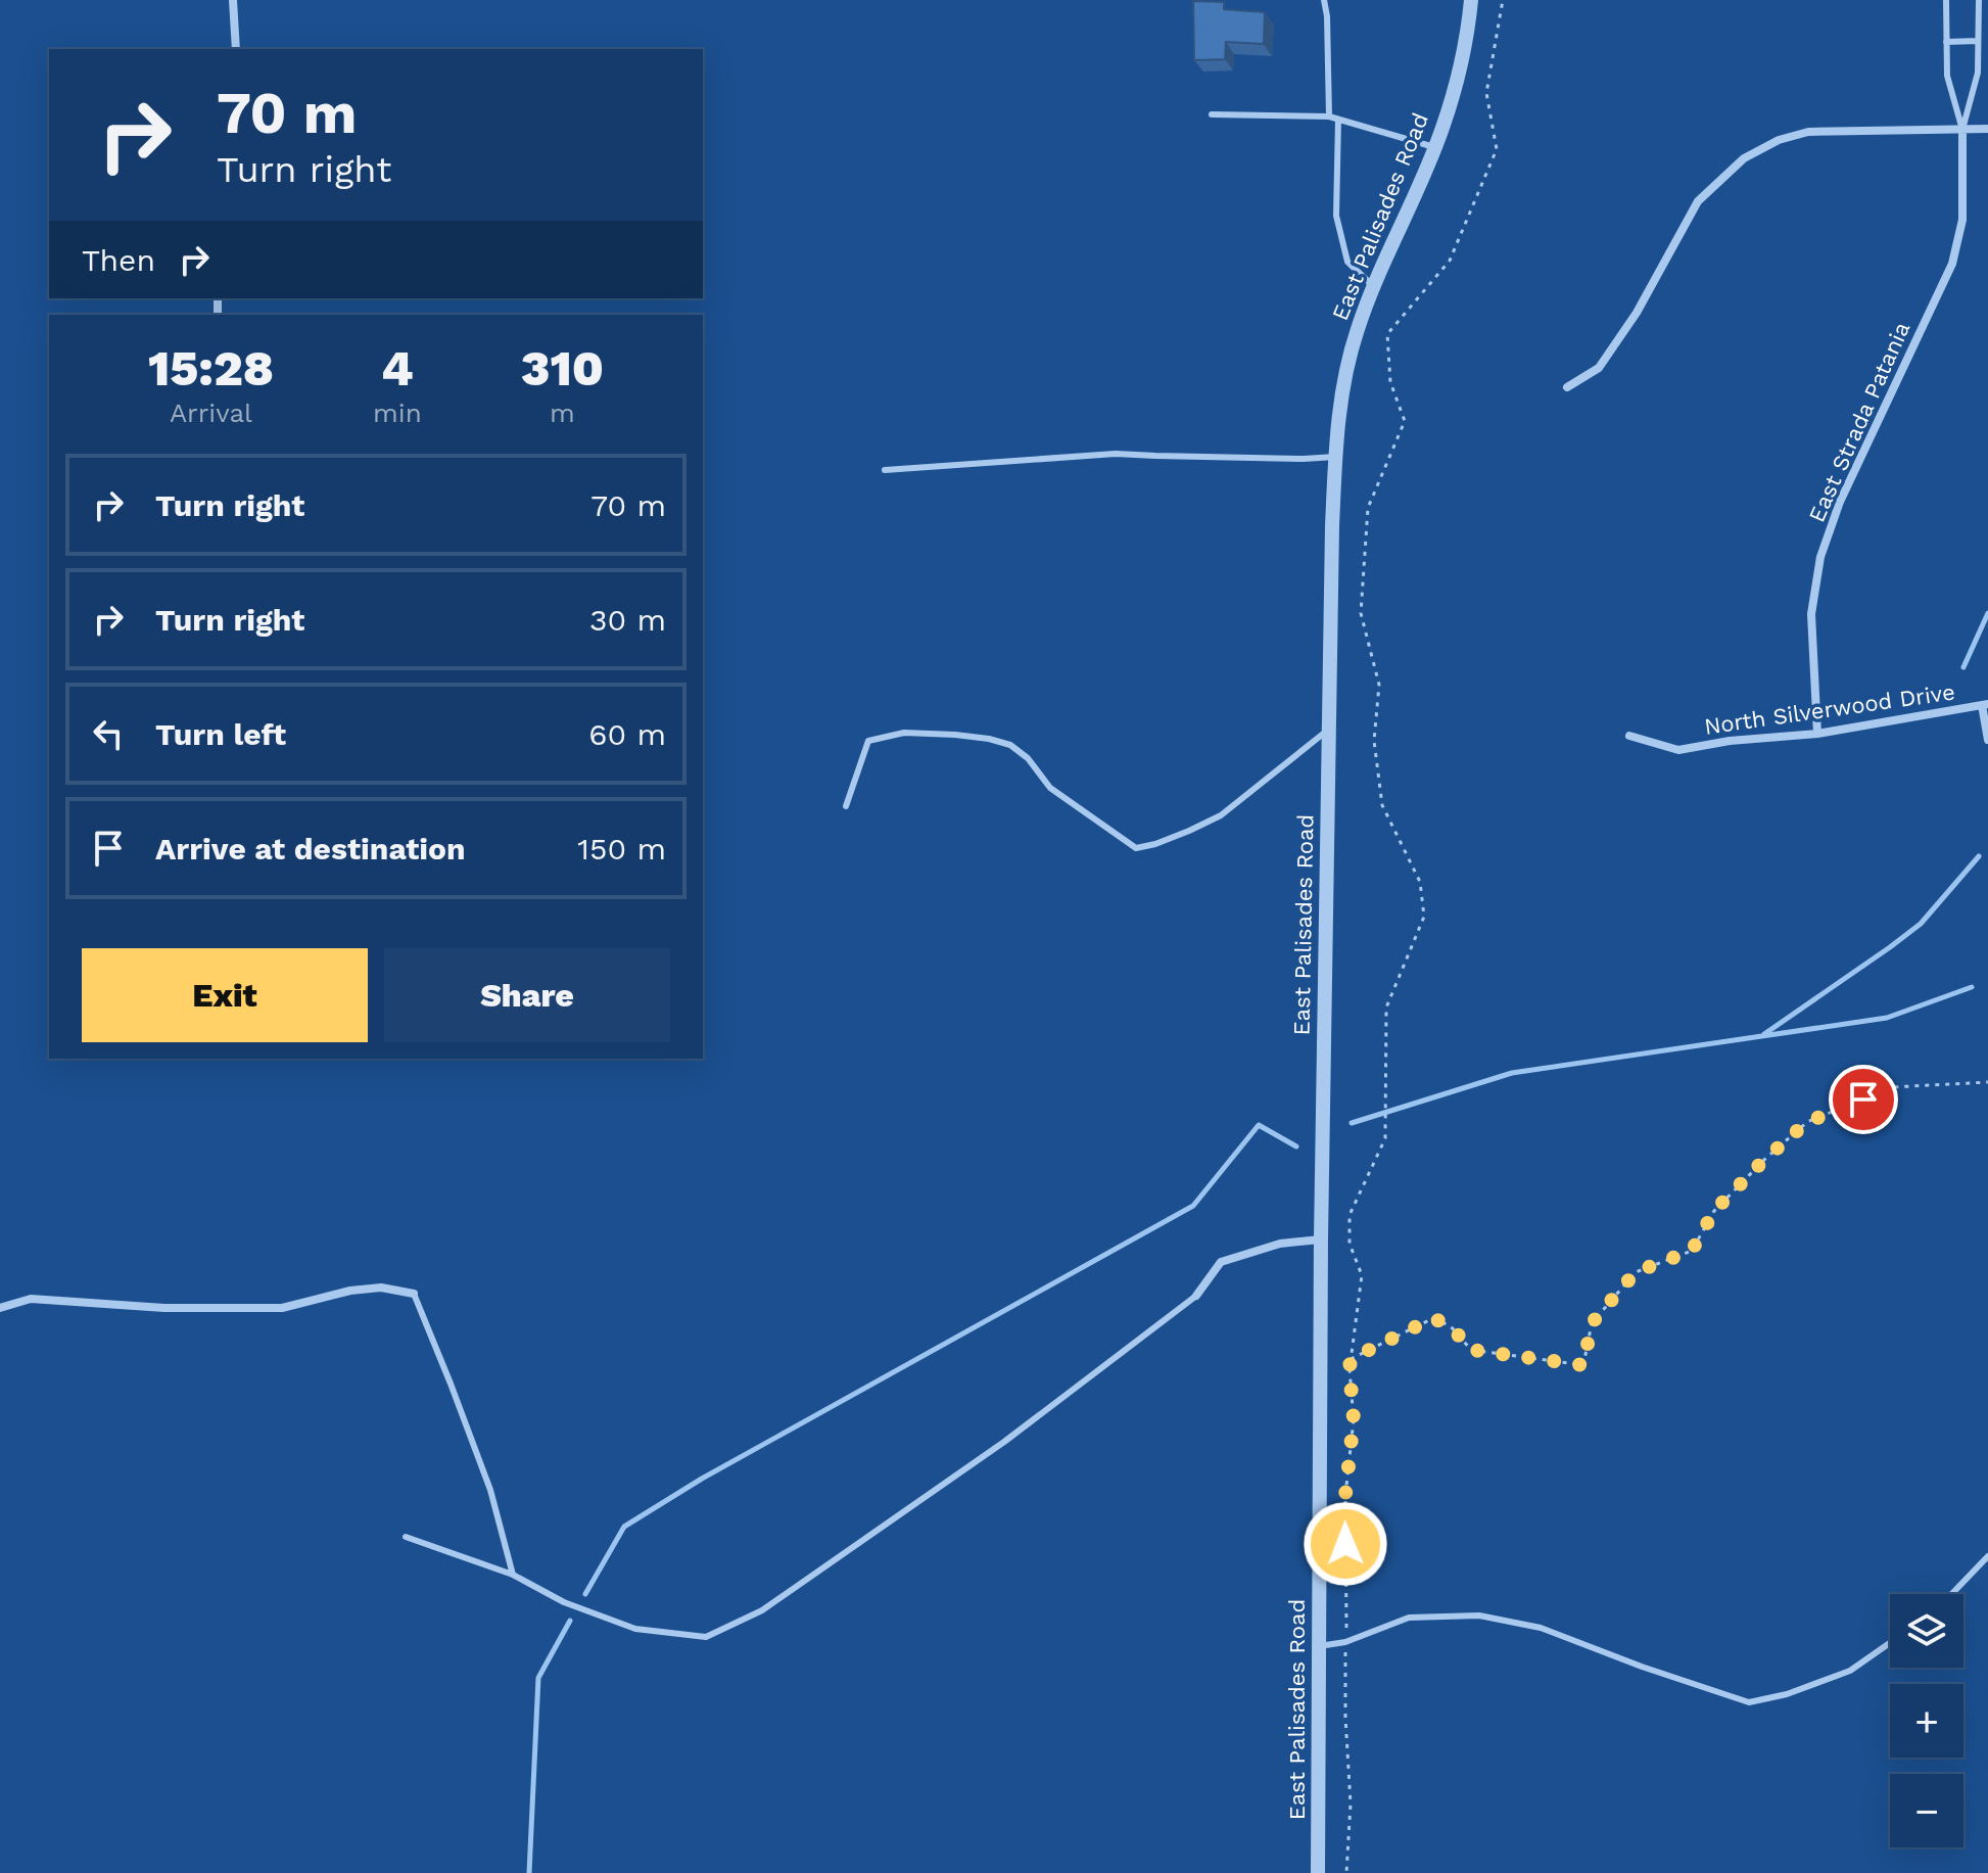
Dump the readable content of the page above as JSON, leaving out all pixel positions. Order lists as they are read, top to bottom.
{
  "streets": {
    "street": ["East Palisades Road", "East Strada Patania", "North Silverwood Drive"]
  },
  "crossings": [
    ["East Strada Patania", "North Silverwood Drive"]
  ],
  "page": {
    "turn": ["70 m", "Turn right"],
    "then": "Then",
    "eta": [
      "15:28",
      "Arrival",
      "4",
      "min",
      "310",
      "m"
    ],
    "list": [
      {
        "name": "Turn right",
        "value": "70 m"
      },
      {
        "name": "Turn right",
        "value": "30 m"
      },
      {
        "name": "Turn left",
        "value": "60 m"
      },
      {
        "name": "Arrive at destination",
        "value": "150 m"
      }
    ],
    "buttons": ["Exit", "Share"],
    "map_buttons": ["+", "−"]
  }
}
